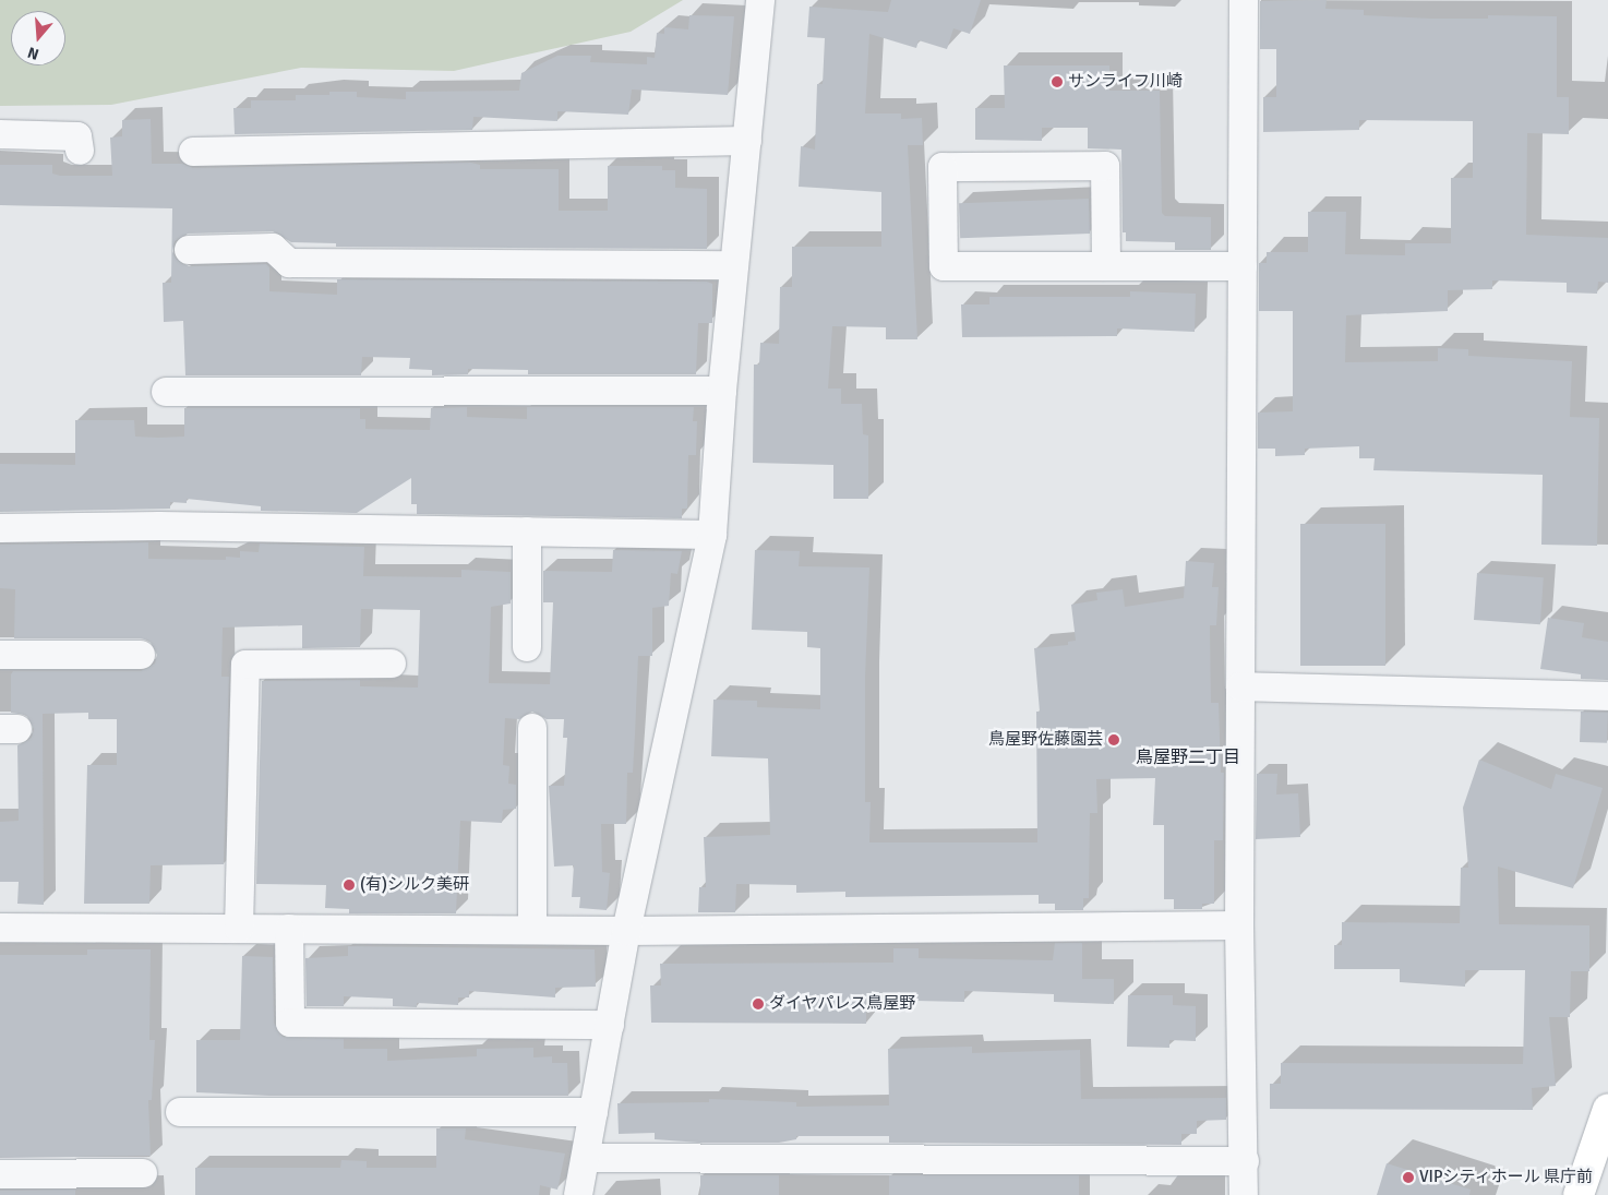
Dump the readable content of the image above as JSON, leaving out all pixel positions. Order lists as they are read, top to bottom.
{
  "districts": ["鳥屋野二丁目"],
  "places": [
    "サンライフ川崎",
    "鳥屋野佐藤園芸",
    "(有)シルク美研",
    "ダイヤパレス鳥屋野",
    "VIPシティホール 県庁前"
  ],
  "north": "bottom"
}
